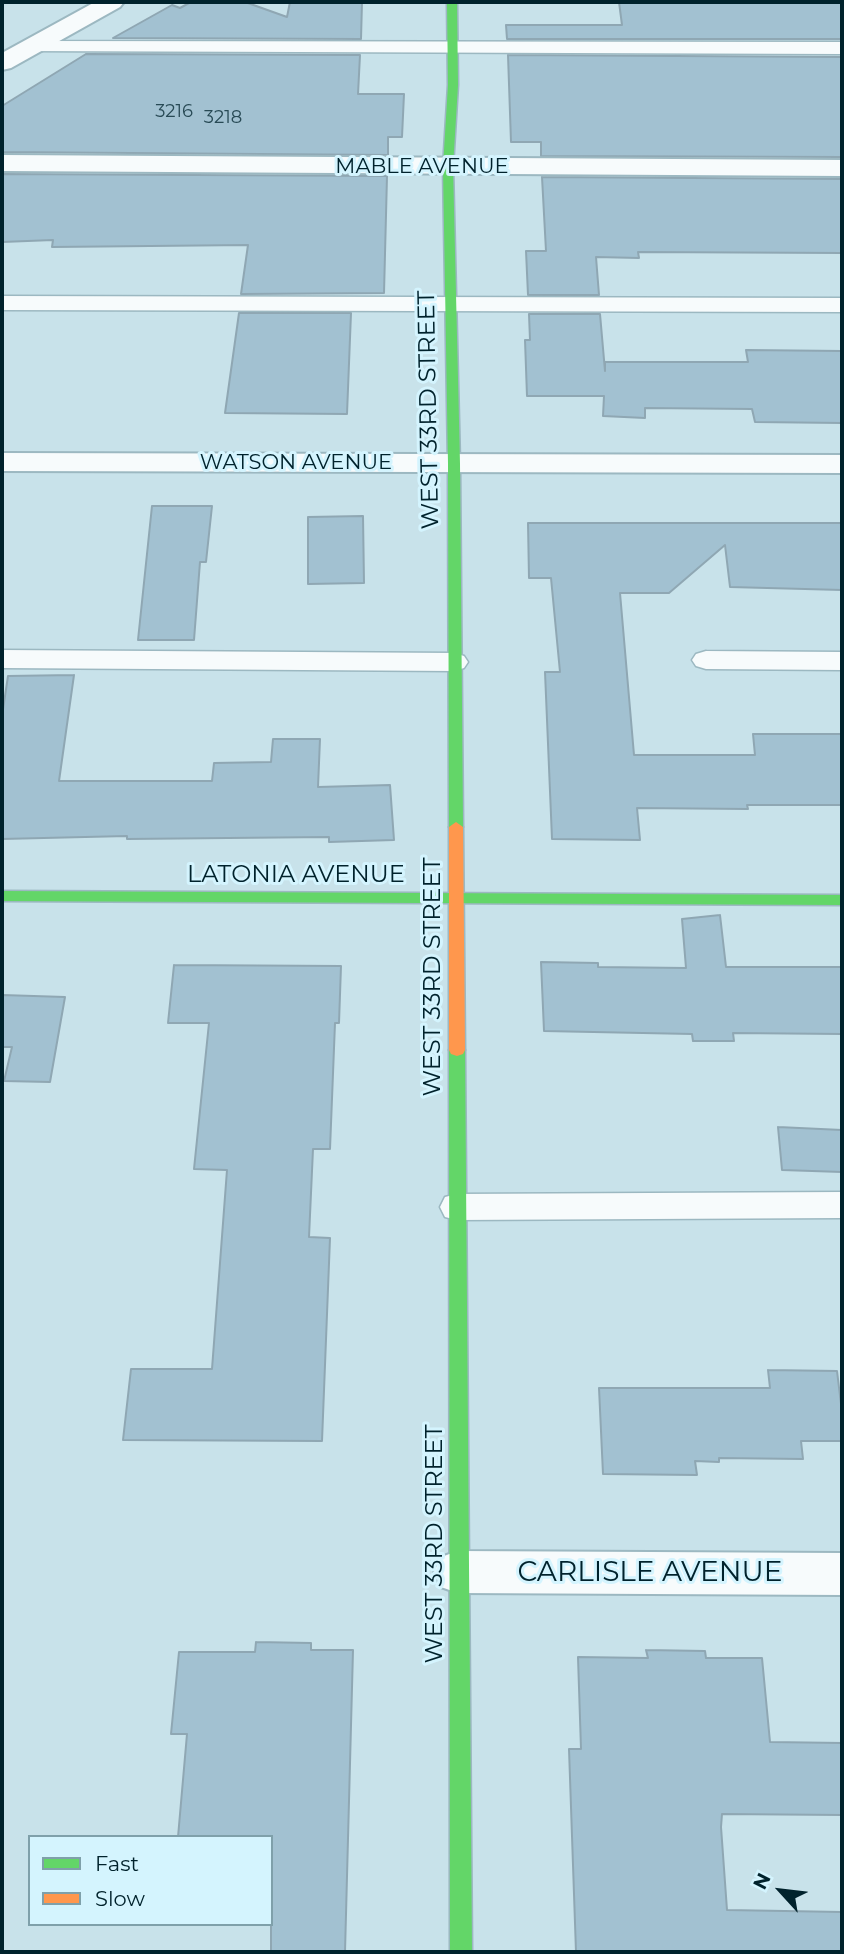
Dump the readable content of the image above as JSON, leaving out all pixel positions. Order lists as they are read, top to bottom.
{
  "streets": {
    "street": [
      "MABLE AVENUE",
      "WEST 33RD STREET",
      "WATSON AVENUE",
      "LATONIA AVENUE",
      "CARLISLE AVENUE"
    ]
  },
  "crossings": [
    ["MABLE AVENUE", "WEST 33RD STREET"],
    ["WEST 33RD STREET", "WATSON AVENUE"],
    ["WEST 33RD STREET", "LATONIA AVENUE"],
    ["WEST 33RD STREET", "CARLISLE AVENUE"]
  ],
  "house_numbers": ["3216", "3218"],
  "legend": ["Fast", "Slow"],
  "north": "top left"
}
